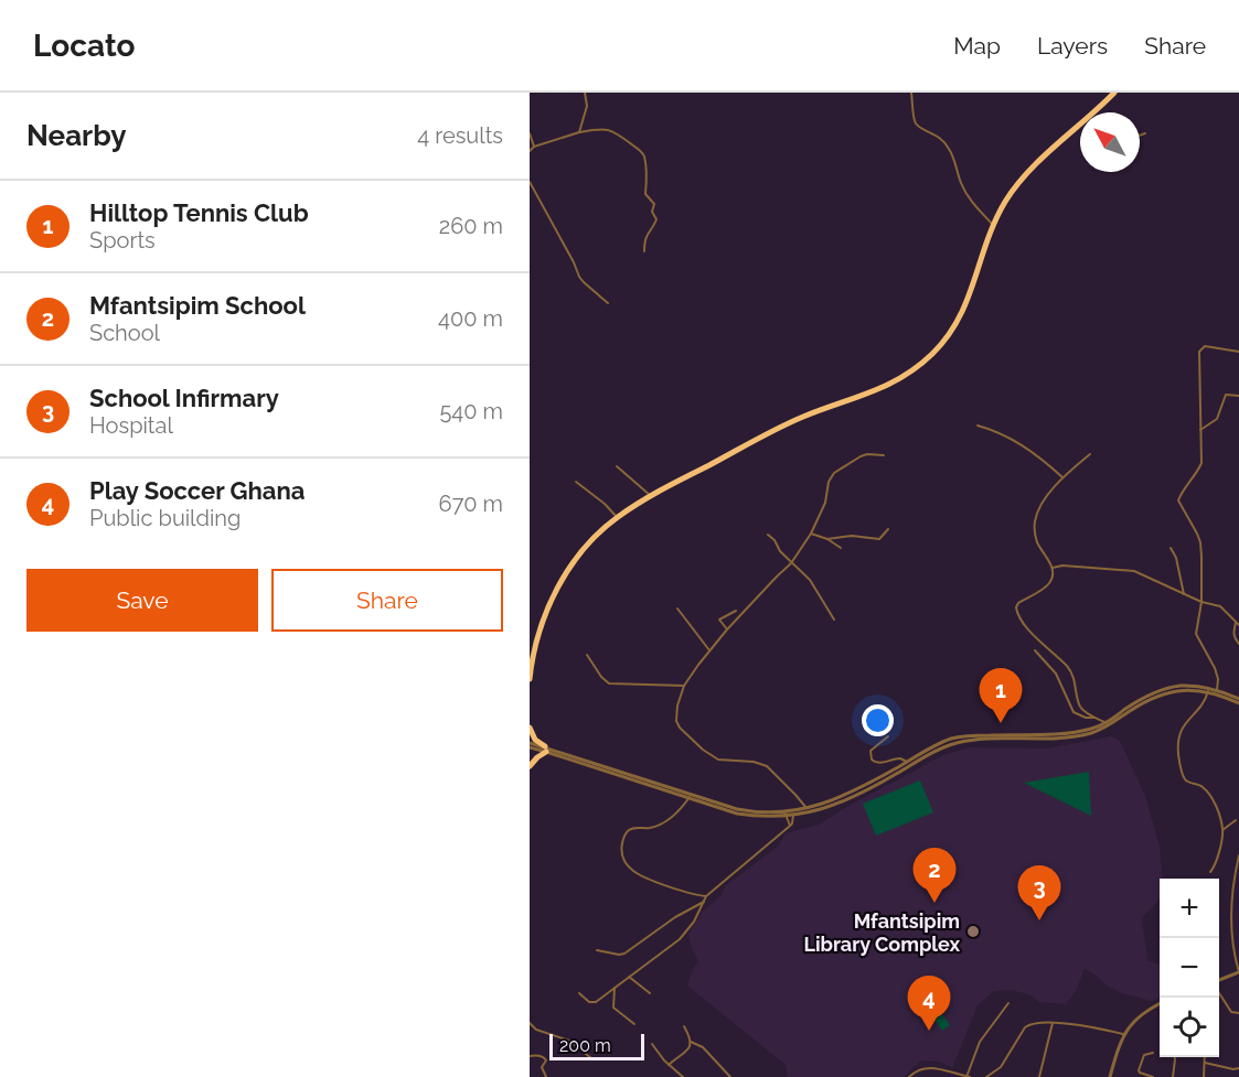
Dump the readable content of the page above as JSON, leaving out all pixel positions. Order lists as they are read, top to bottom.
{
  "places": ["Mfantsipim Library Complex"],
  "scale_bar": "200 m",
  "north": "top left",
  "page": {
    "header": "Locato",
    "nav": ["Map", "Layers", "Share"],
    "heading": ["Nearby", "4 results"],
    "list": [
      {
        "mark": "1",
        "name": "Hilltop Tennis Club",
        "note": "Sports",
        "value": "260 m"
      },
      {
        "mark": "2",
        "name": "Mfantsipim School",
        "note": "School",
        "value": "400 m"
      },
      {
        "mark": "3",
        "name": "School Infirmary",
        "note": "Hospital",
        "value": "540 m"
      },
      {
        "mark": "4",
        "name": "Play Soccer Ghana",
        "note": "Public building",
        "value": "670 m"
      }
    ],
    "buttons": ["Save", "Share"],
    "pins": [
      "1",
      "2",
      "3",
      "4"
    ],
    "map_buttons": ["+", "−"],
    "scale": "200 m"
  }
}
